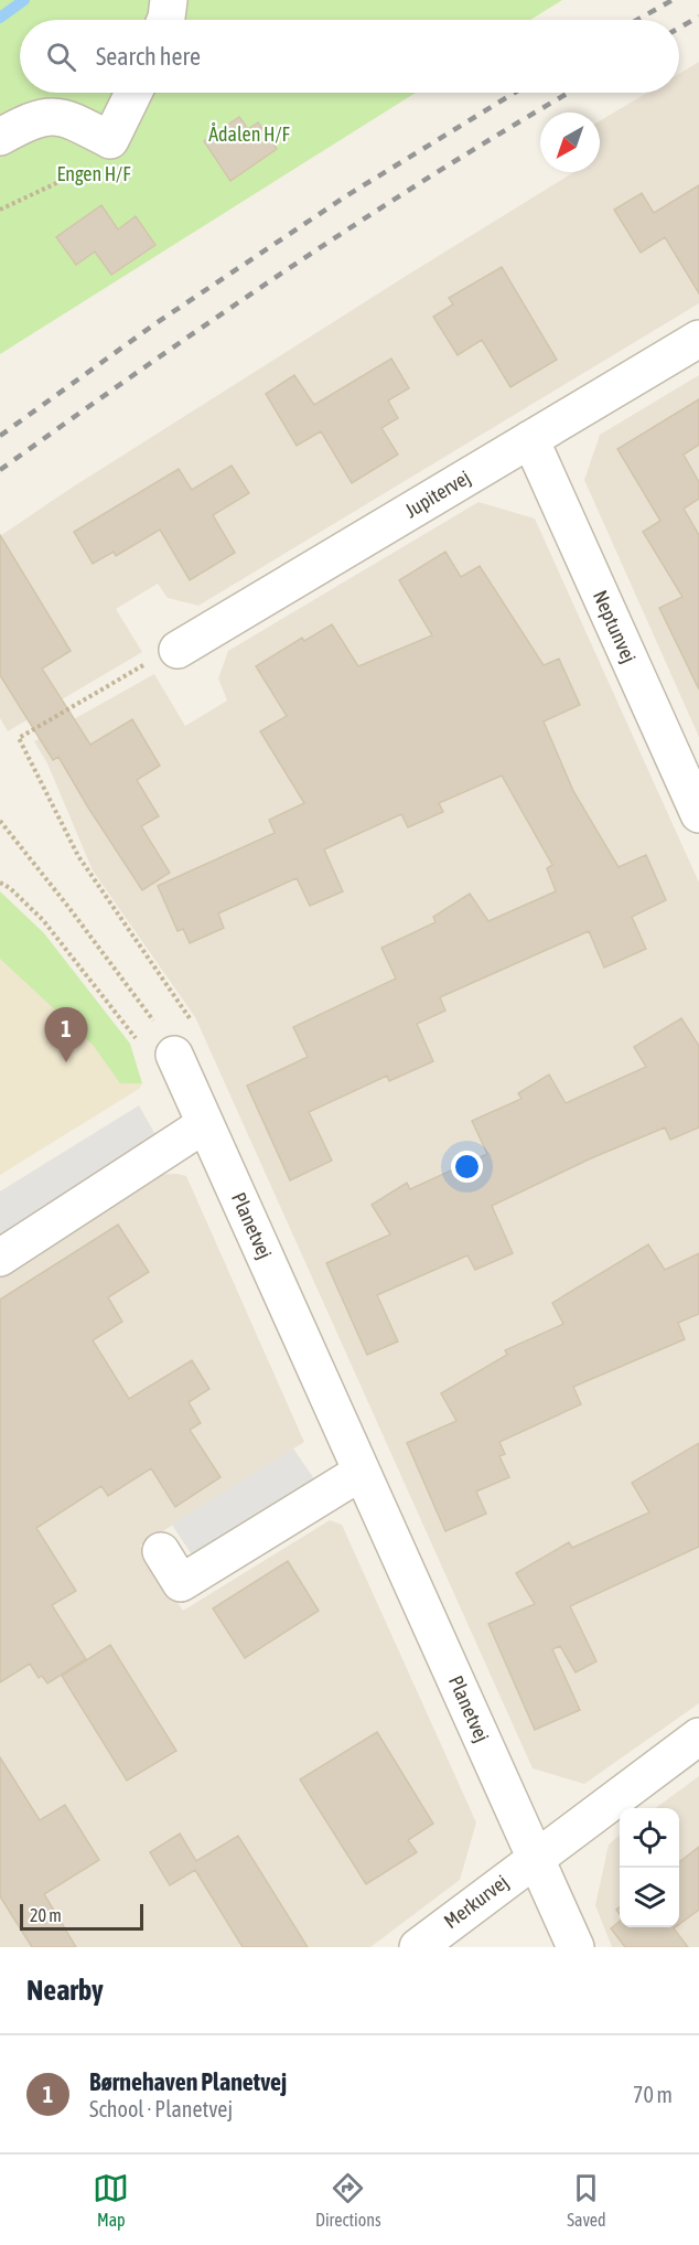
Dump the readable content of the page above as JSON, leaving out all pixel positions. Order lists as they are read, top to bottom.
{
  "streets": {
    "street": [
      "Jupitervej",
      "Neptunvej",
      "Planetvej",
      "Merkurvej"
    ]
  },
  "crossings": [
    ["Jupitervej", "Neptunvej"],
    ["Planetvej", "Merkurvej"]
  ],
  "parks": ["Ådalen H/F", "Engen H/F"],
  "scale_bar": "20 m",
  "north": "bottom left",
  "page": {
    "search": "Search here",
    "pins": "1",
    "scale": "20 m",
    "heading": "Nearby",
    "list": [
      {
        "mark": "1",
        "name": "Børnehaven Planetvej",
        "note": "School · Planetvej",
        "value": "70 m"
      }
    ],
    "nav": ["Map", "Directions", "Saved"]
  }
}
